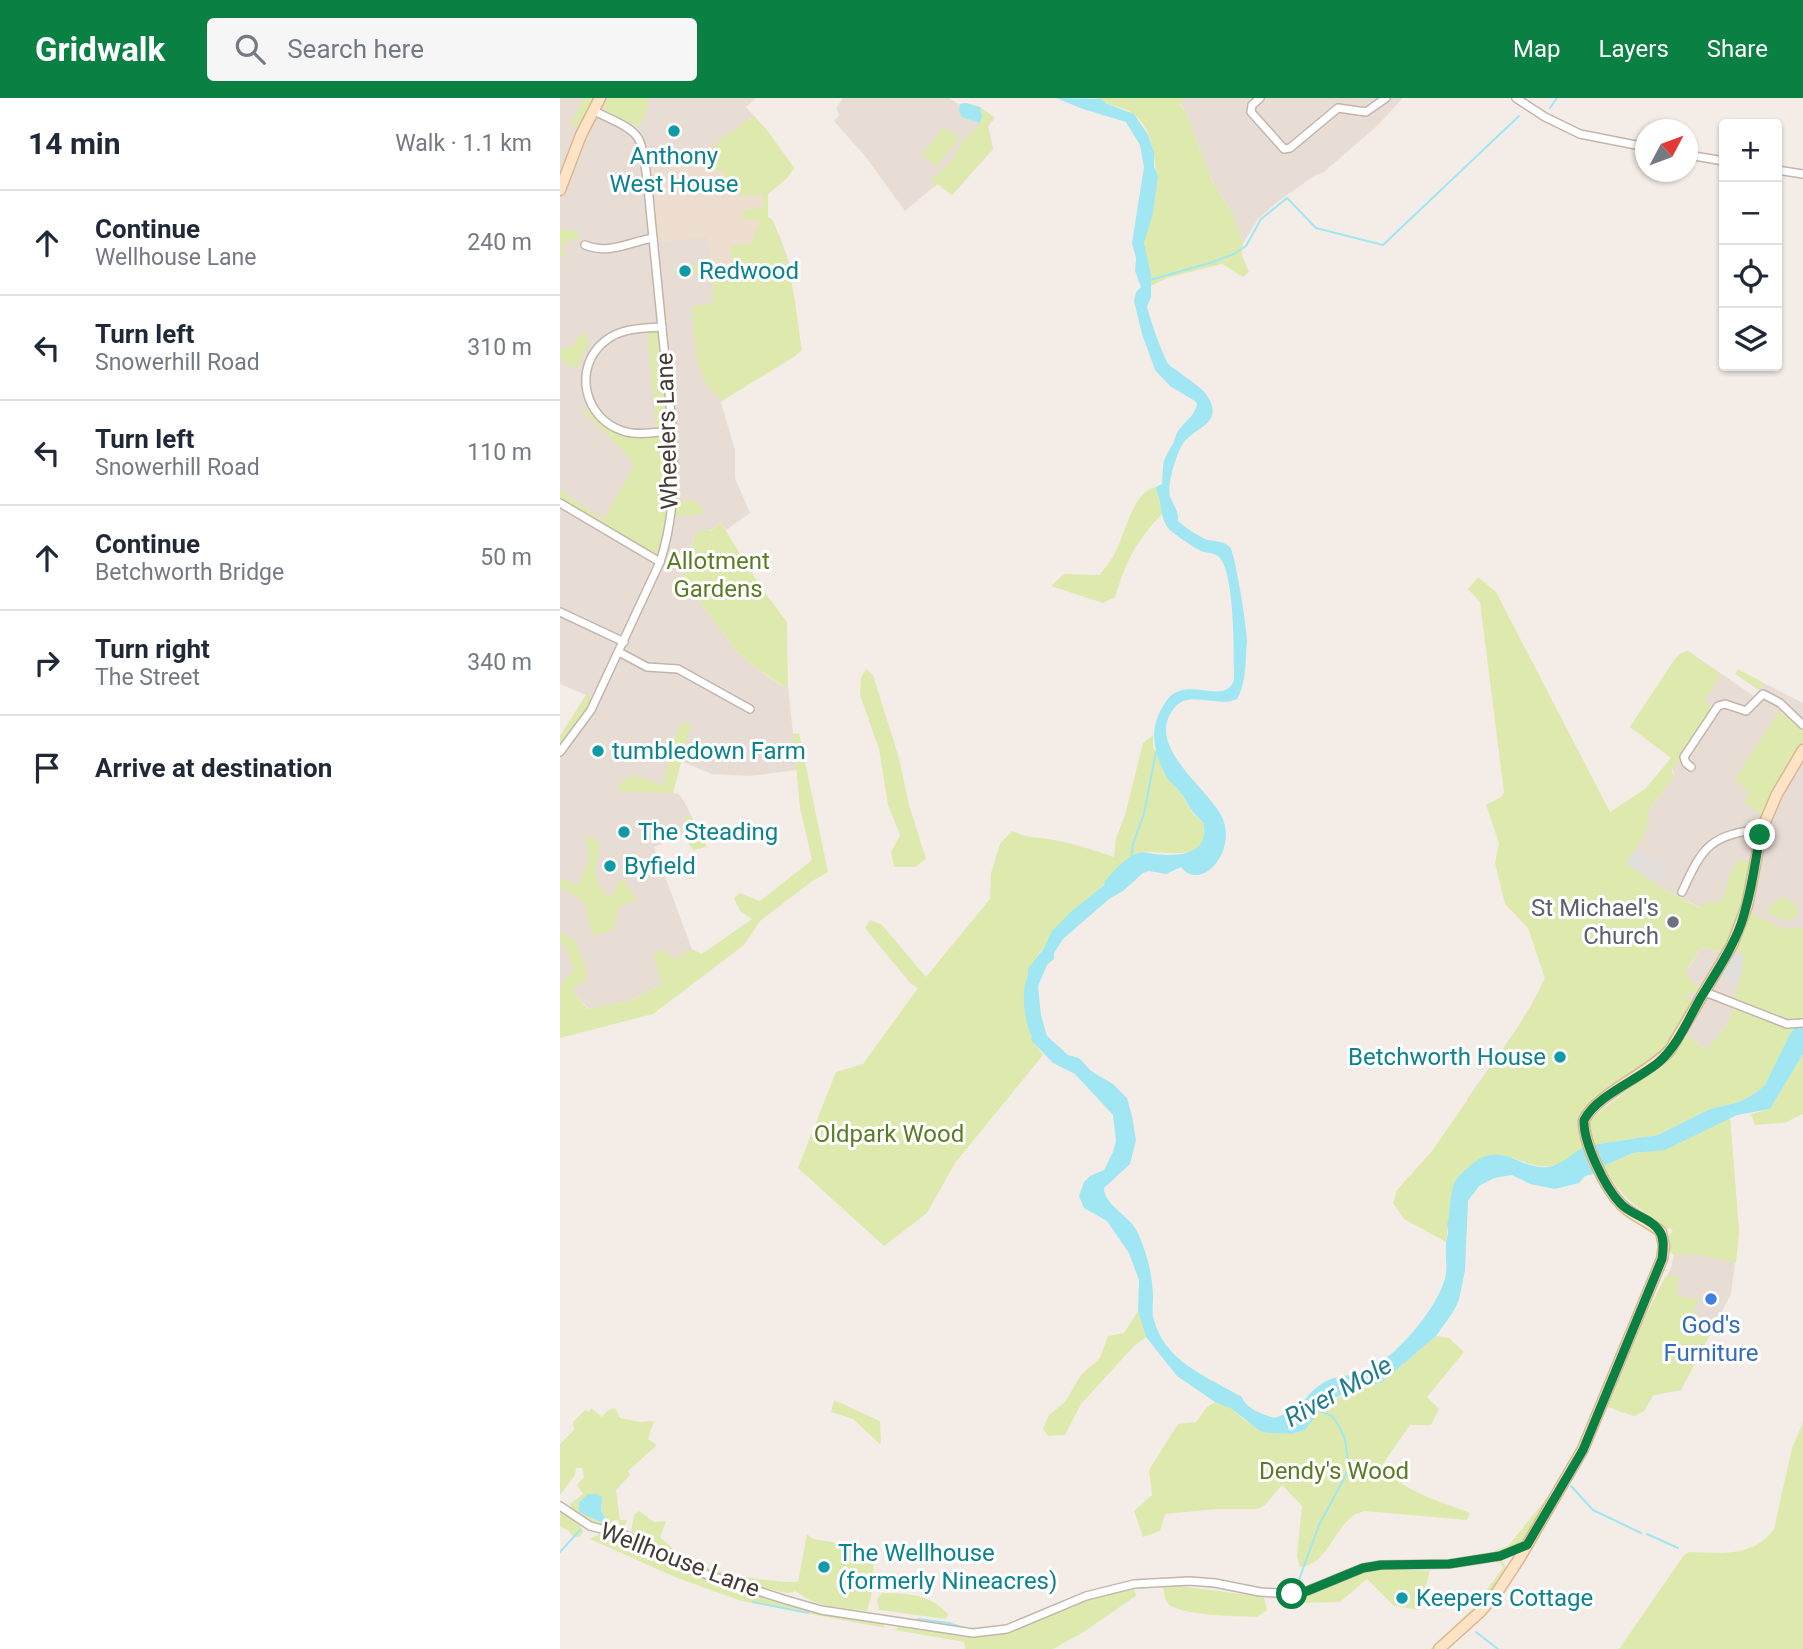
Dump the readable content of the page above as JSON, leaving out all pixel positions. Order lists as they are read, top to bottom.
{
  "streets": {
    "street": ["Wheelers Lane", "Wellhouse Lane"]
  },
  "water": ["River Mole"],
  "parks": ["Allotment Gardens", "Oldpark Wood", "Dendy's Wood"],
  "places": [
    "Anthony West House",
    "Redwood",
    "tumbledown Farm",
    "The Steading",
    "Byfield",
    "St Michael's Church",
    "Betchworth House",
    "God's Furniture",
    "The Wellhouse (formerly Nineacres)",
    "Keepers Cottage"
  ],
  "north": "top right",
  "page": {
    "header": "Gridwalk",
    "search": "Search here",
    "nav": ["Map", "Layers", "Share"],
    "heading": ["14 min", "Walk · 1.1 km"],
    "map_buttons": ["+", "−"],
    "list": [
      ["Continue", "Wellhouse Lane", "240 m"],
      ["Turn left", "Snowerhill Road", "310 m"],
      ["Turn left", "Snowerhill Road", "110 m"],
      ["Continue", "Betchworth Bridge", "50 m"],
      ["Turn right", "The Street", "340 m"],
      "Arrive at destination"
    ]
  }
}
